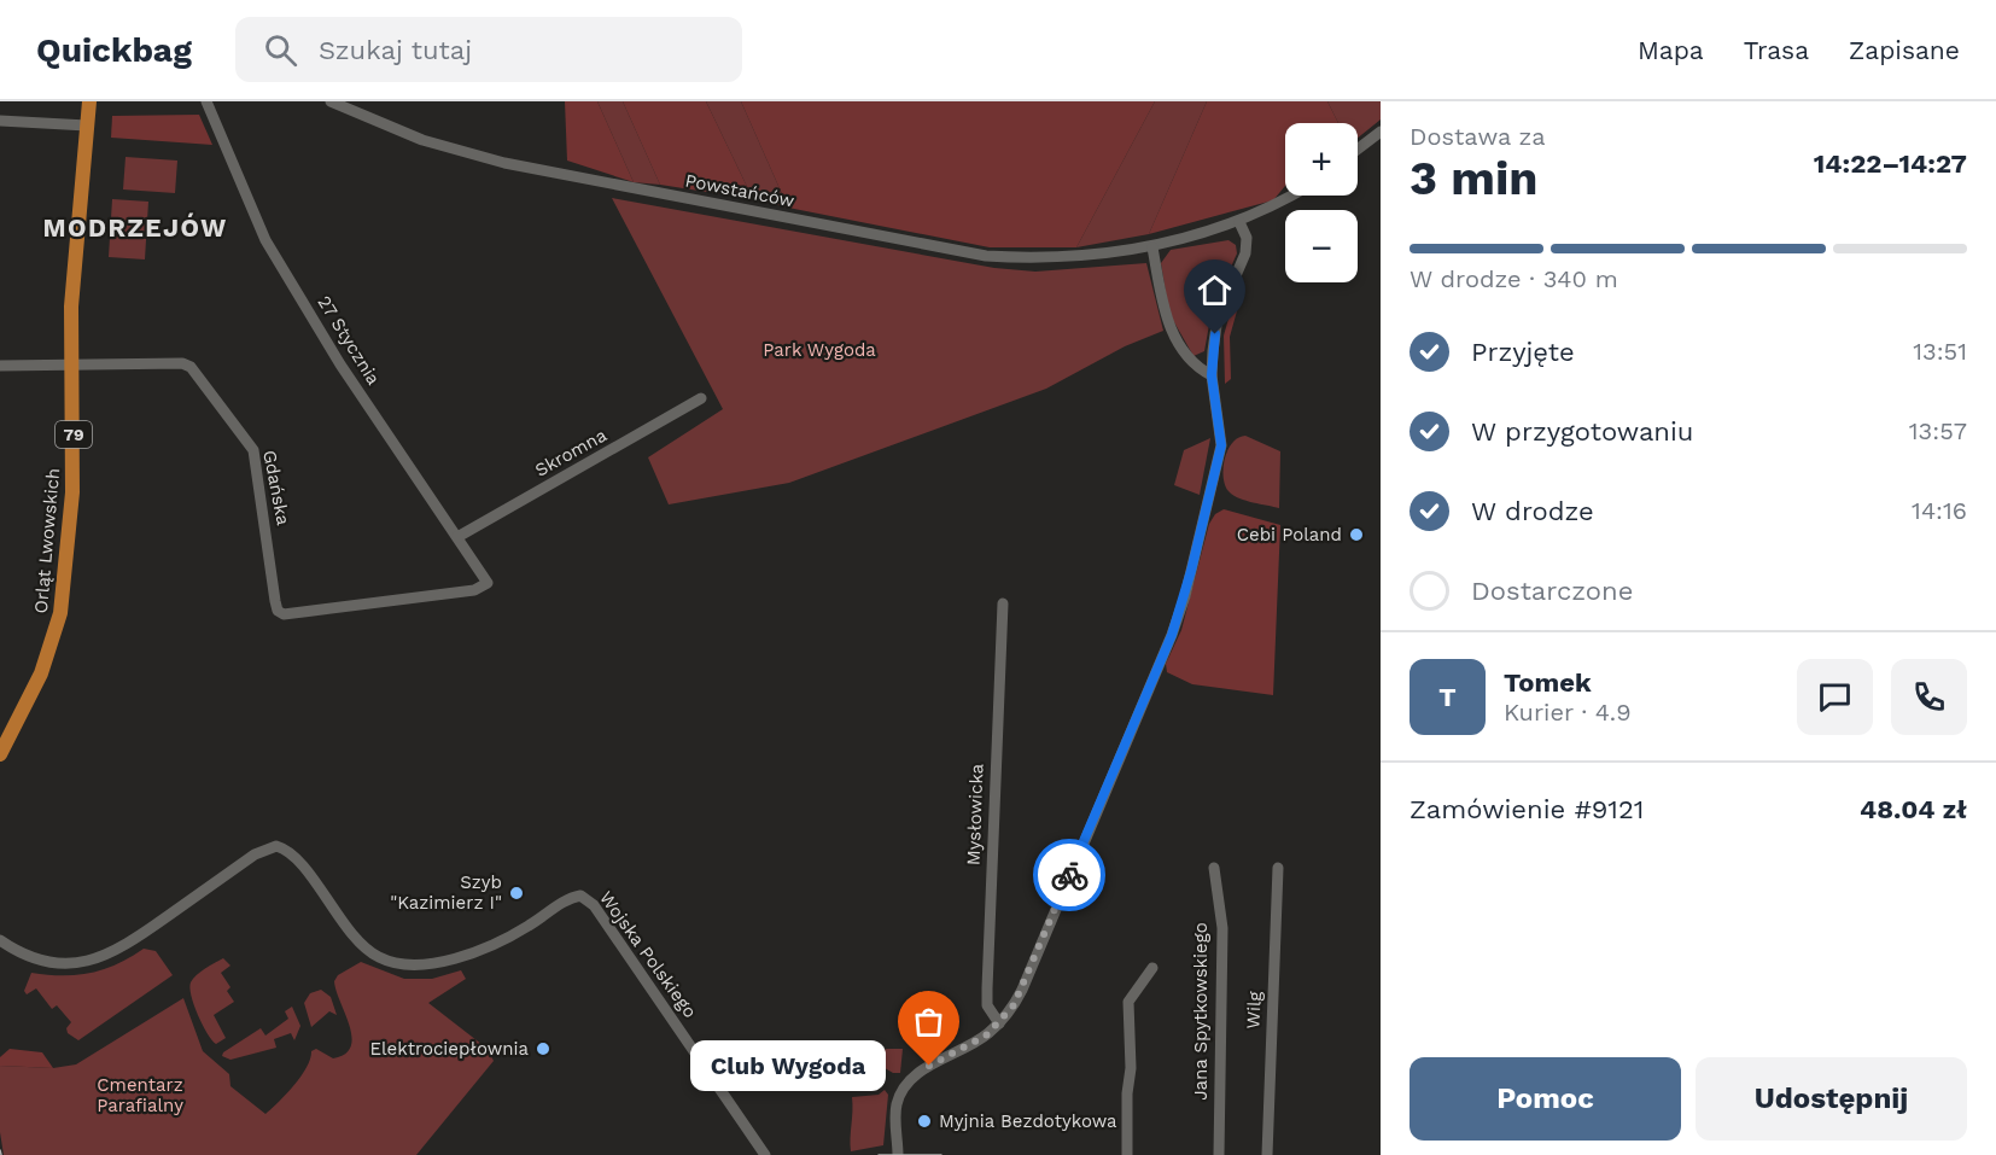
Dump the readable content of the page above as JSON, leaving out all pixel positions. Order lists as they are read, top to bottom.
{
  "streets": {
    "main road": ["79", "Orląt Lwowskich"],
    "street": [
      "Powstańców",
      "27 Stycznia",
      "Skromna",
      "Gdańska",
      "Mysłowicka",
      "Wojska Polskiego",
      "Wilg",
      "Jana Spytkowskiego"
    ]
  },
  "crossings": [
    ["27 Stycznia", "Skromna"],
    ["27 Stycznia", "Gdańska"],
    ["Gdańska", "Orląt Lwowskich"]
  ],
  "districts": ["MODRZEJÓW"],
  "parks": ["Park Wygoda", "Cmentarz Parafialny"],
  "places": [
    "Cebi Poland",
    "Szyb \"Kazimierz I\"",
    "Elektrociepłownia",
    "Club Wygoda",
    "Myjnia Bezdotykowa"
  ],
  "page": {
    "header": "Quickbag",
    "search": "Szukaj tutaj",
    "nav": ["Mapa", "Trasa", "Zapisane"],
    "heading": ["3 min", "Dostawa za", "14:22–14:27"],
    "panel": [
      "Tomek",
      "Kurier · 4.9",
      "Zamówienie #9121",
      "48.04 zł"
    ],
    "map_buttons": ["+", "−"],
    "bar": "W drodze · 340 m",
    "list": [
      ["Przyjęte", "13:51"],
      ["W przygotowaniu", "13:57"],
      ["W drodze", "14:16"],
      "Dostarczone"
    ],
    "round": "T",
    "bubble": "Club Wygoda",
    "buttons": ["Pomoc", "Udostępnij"]
  }
}
